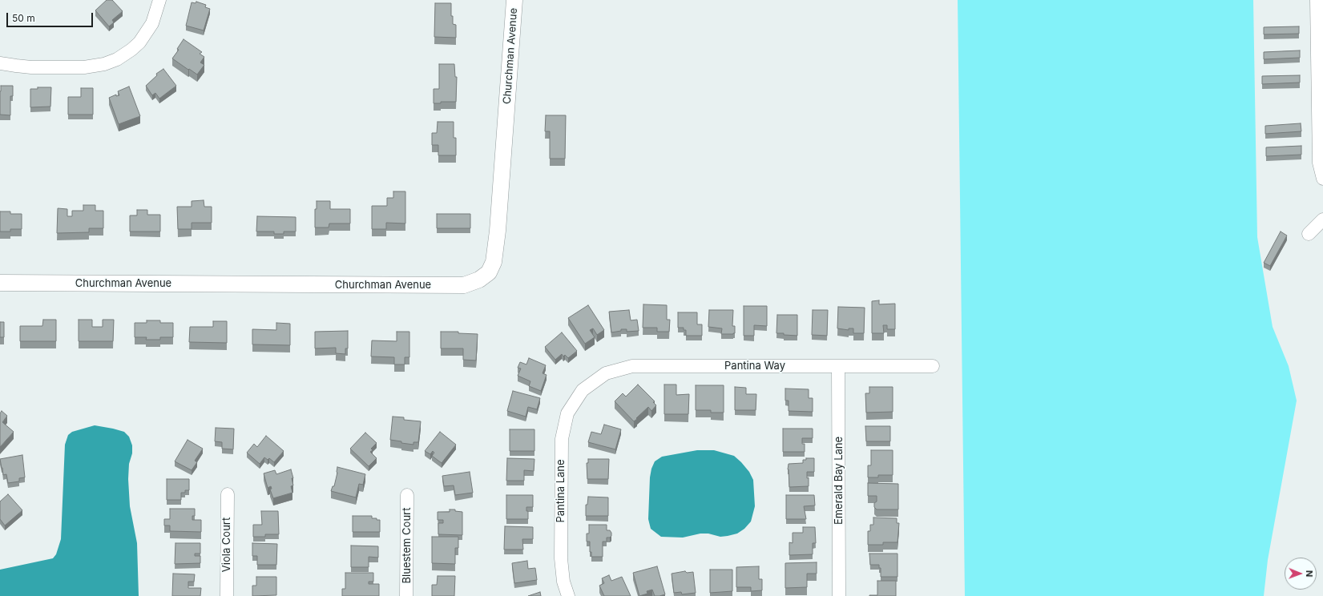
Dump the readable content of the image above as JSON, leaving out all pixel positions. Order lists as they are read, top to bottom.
{
  "streets": {
    "street": [
      "Churchman Avenue",
      "Pantina Way",
      "Emerald Bay Lane",
      "Pantina Lane",
      "Viola Court",
      "Bluestem Court"
    ]
  },
  "crossings": [
    ["Pantina Way", "Emerald Bay Lane"],
    ["Pantina Way", "Pantina Lane"]
  ],
  "scale_bar": "50 m",
  "north": "right"
}
